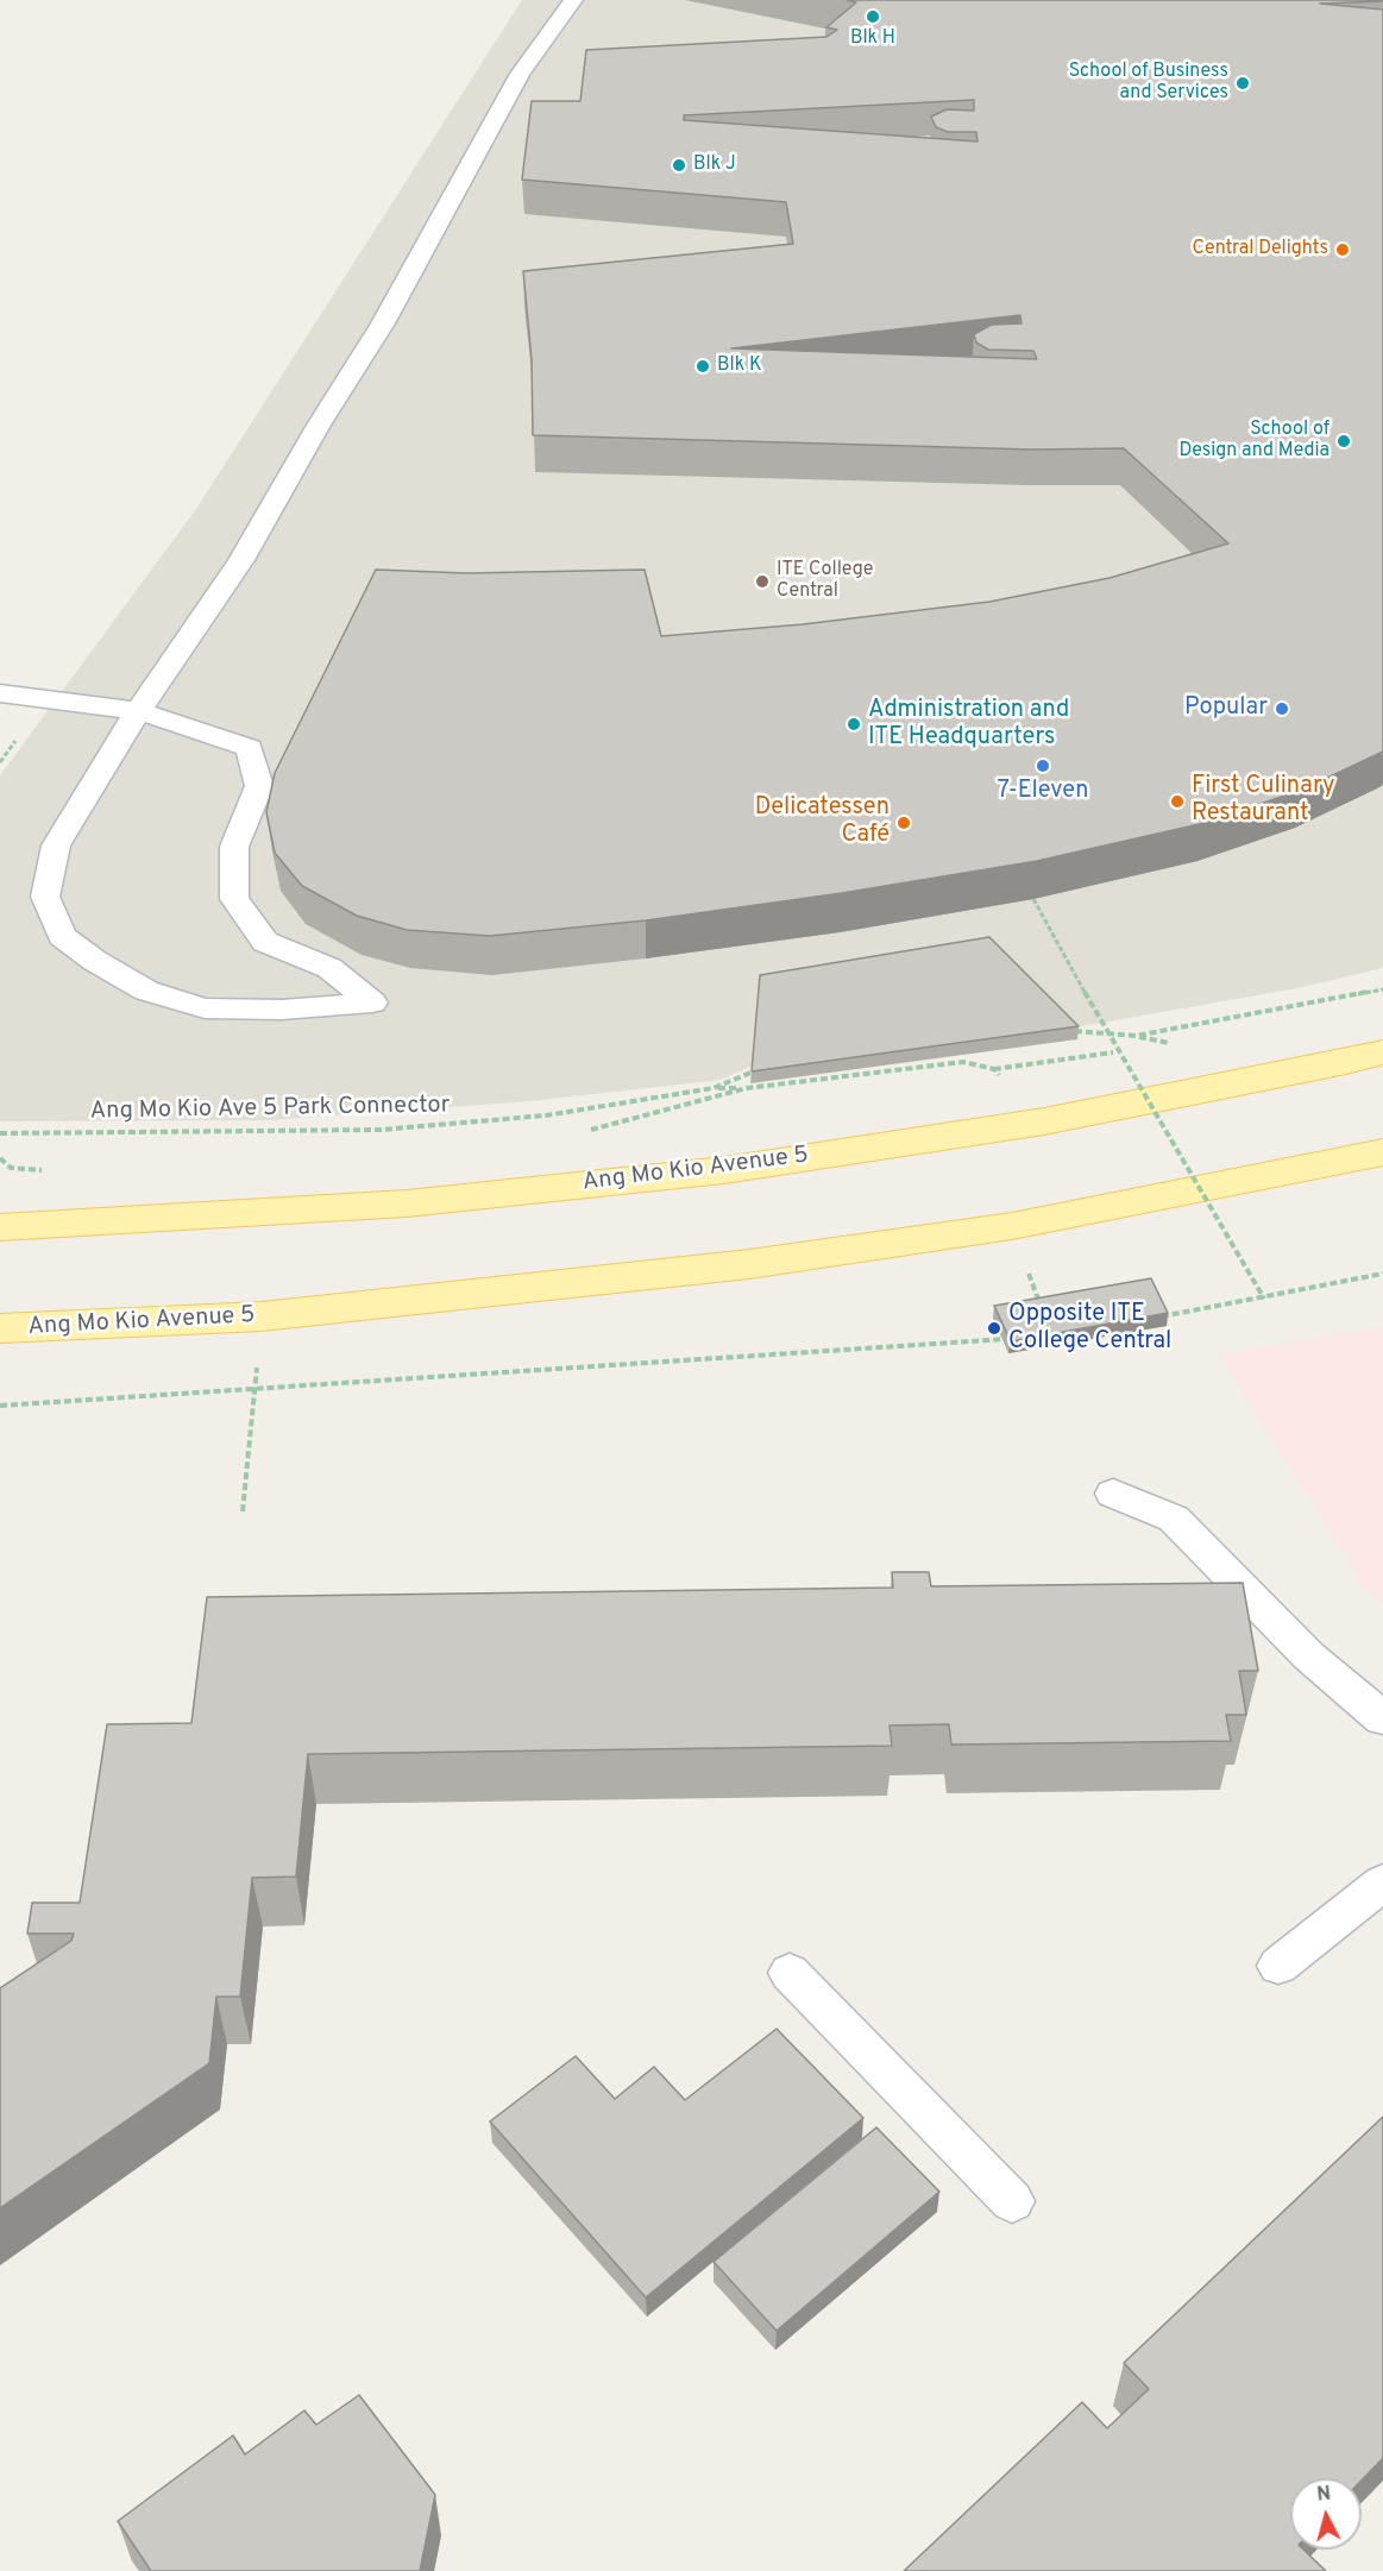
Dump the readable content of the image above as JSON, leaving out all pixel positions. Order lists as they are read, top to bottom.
{
  "streets": {
    "main road": ["Ang Mo Kio Avenue 5"],
    "path": ["Ang Mo Kio Ave 5 Park Connector"]
  },
  "places": [
    "Blk H",
    "School of Business and Services",
    "Blk J",
    "Central Delights",
    "Blk K",
    "School of Design and Media",
    "ITE College Central",
    "Popular",
    "Administration and ITE Headquarters",
    "7-Eleven",
    "First Culinary Restaurant",
    "Delicatessen Café",
    "Opposite ITE College Central"
  ],
  "north": "top"
}
